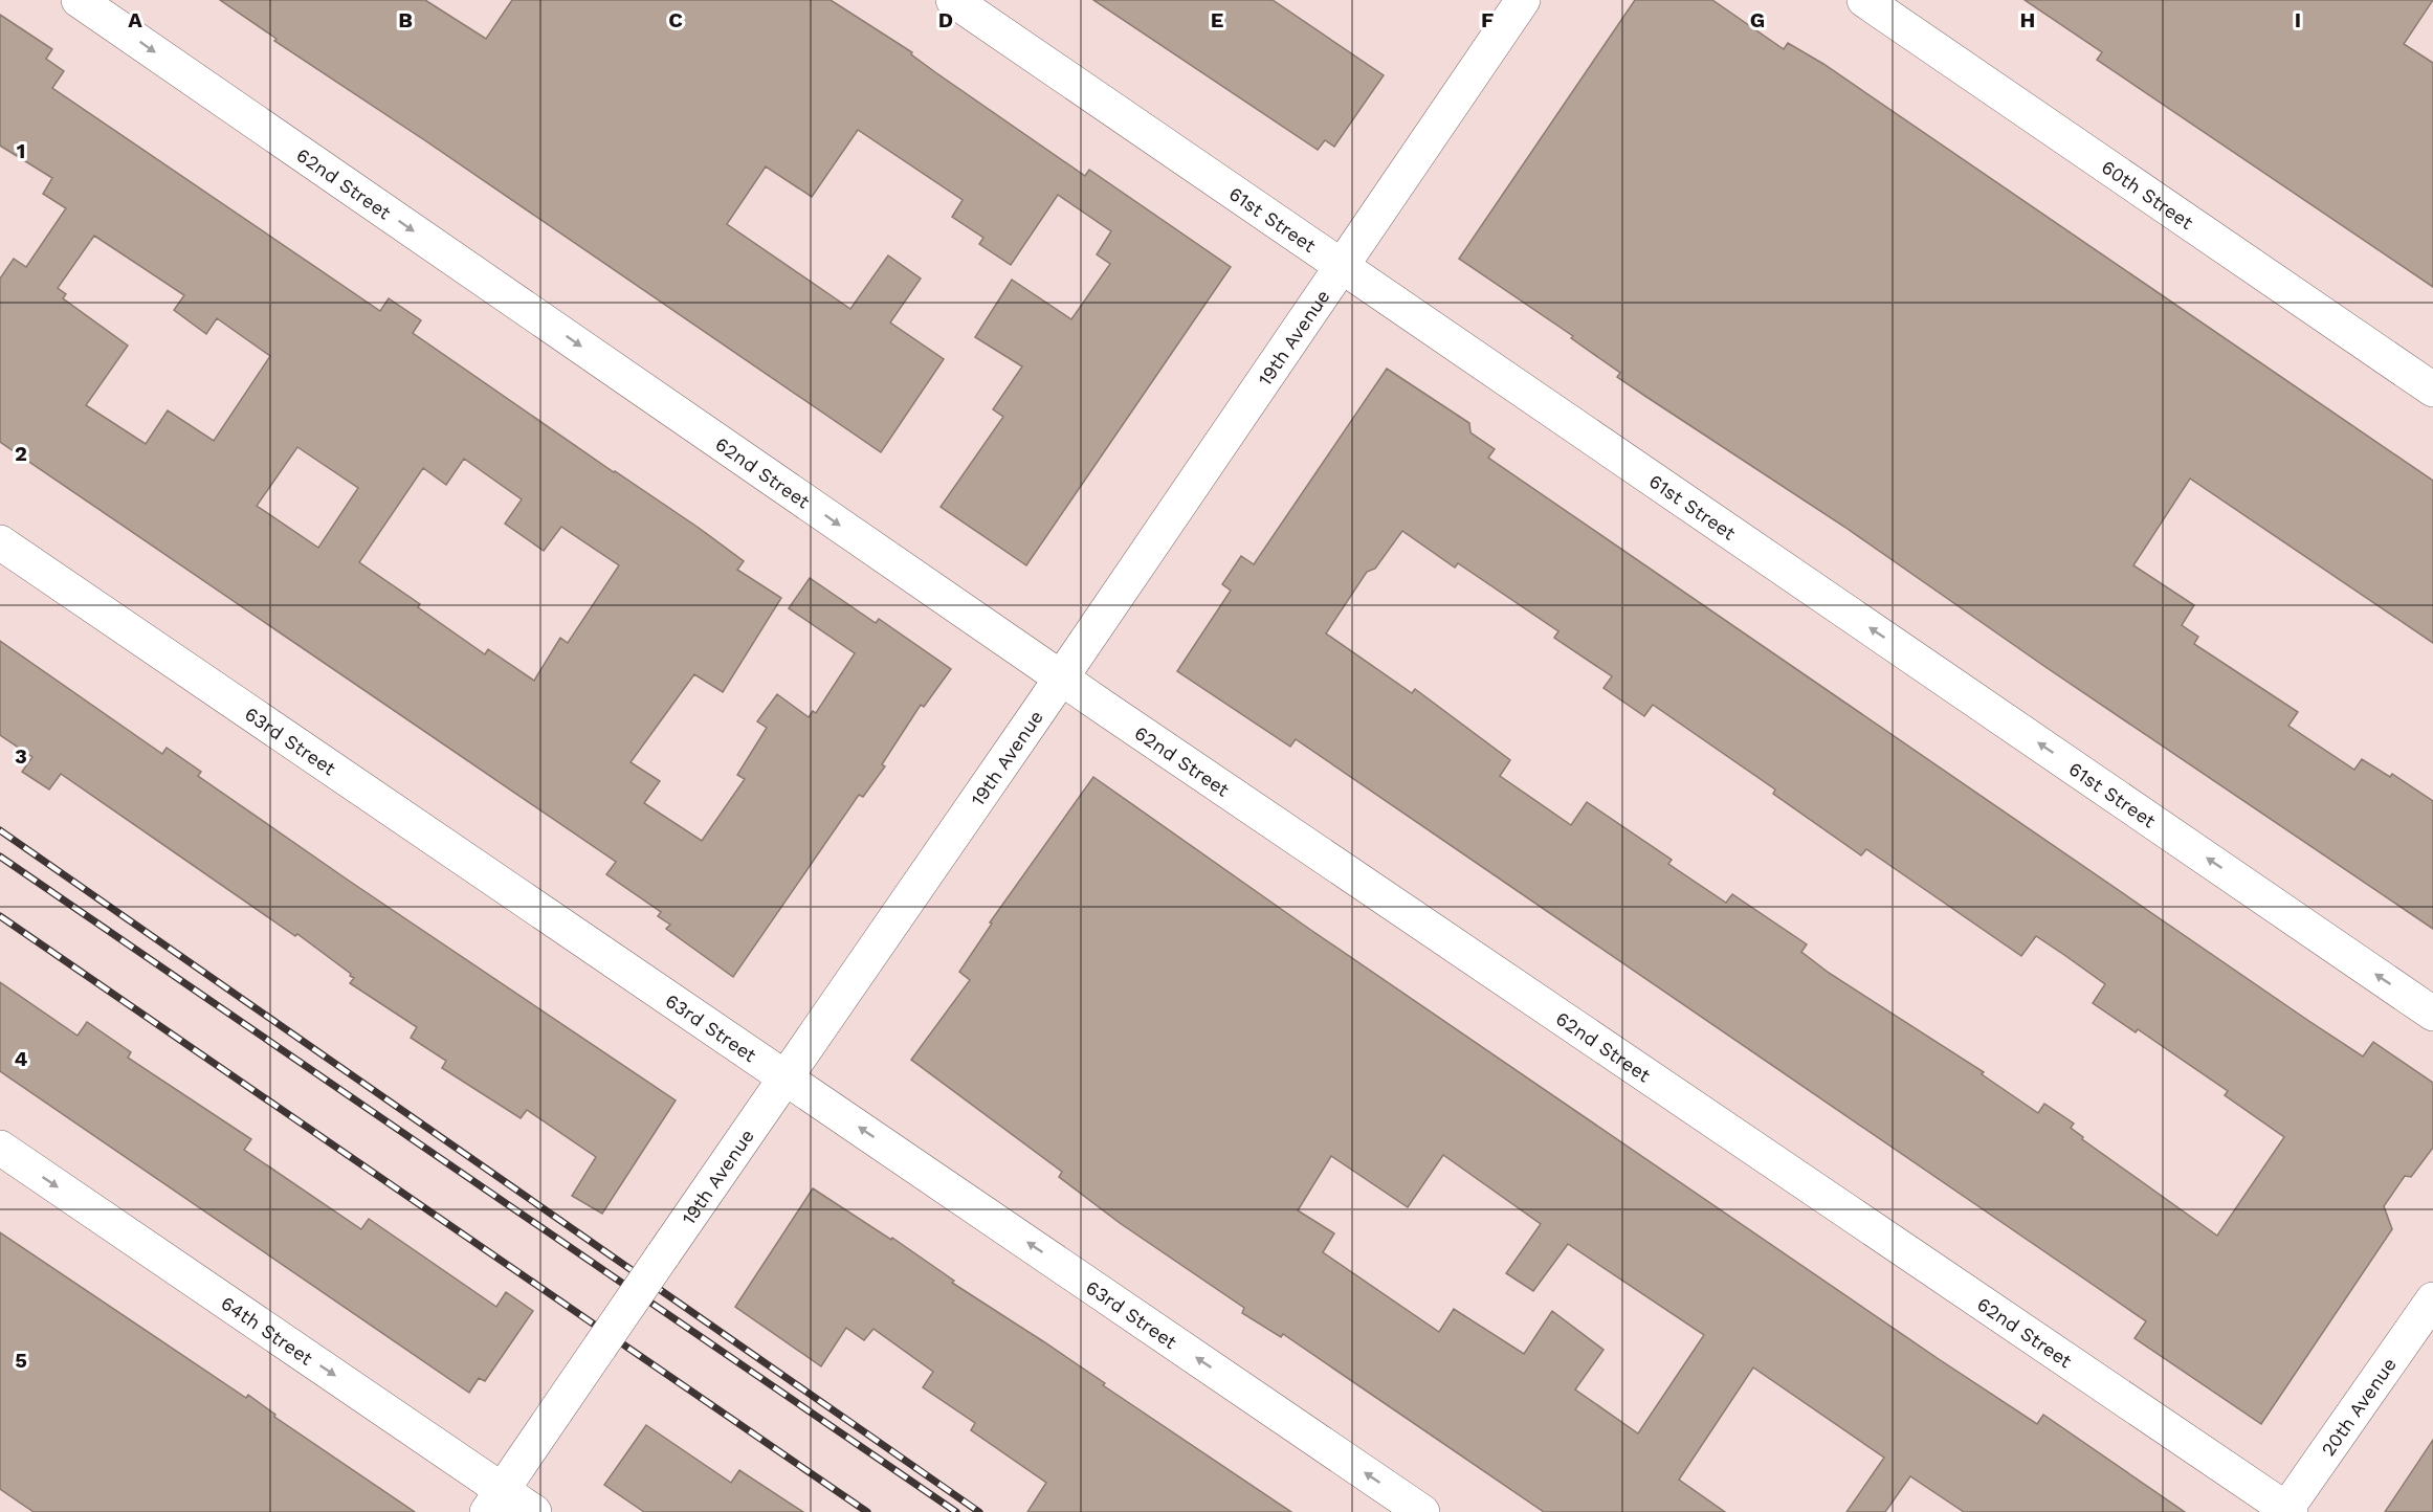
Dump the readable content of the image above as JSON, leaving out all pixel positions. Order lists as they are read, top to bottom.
{
  "streets": {
    "street": [
      "62nd Street",
      "60th Street",
      "61st Street",
      "19th Avenue",
      "63rd Street",
      "64th Street",
      "20th Avenue"
    ]
  },
  "crossings": [
    ["62nd Street", "19th Avenue"],
    ["62nd Street", "20th Avenue"],
    ["61st Street", "19th Avenue"],
    ["19th Avenue", "63rd Street"],
    ["19th Avenue", "64th Street"]
  ],
  "one_way": [
    "62nd Street",
    "61st Street",
    "63rd Street",
    "64th Street"
  ],
  "grid": {
    "columns": [
      "A",
      "B",
      "C",
      "D",
      "E",
      "F",
      "G",
      "H",
      "I"
    ],
    "rows": [
      "1",
      "2",
      "3",
      "4",
      "5"
    ]
  }
}
